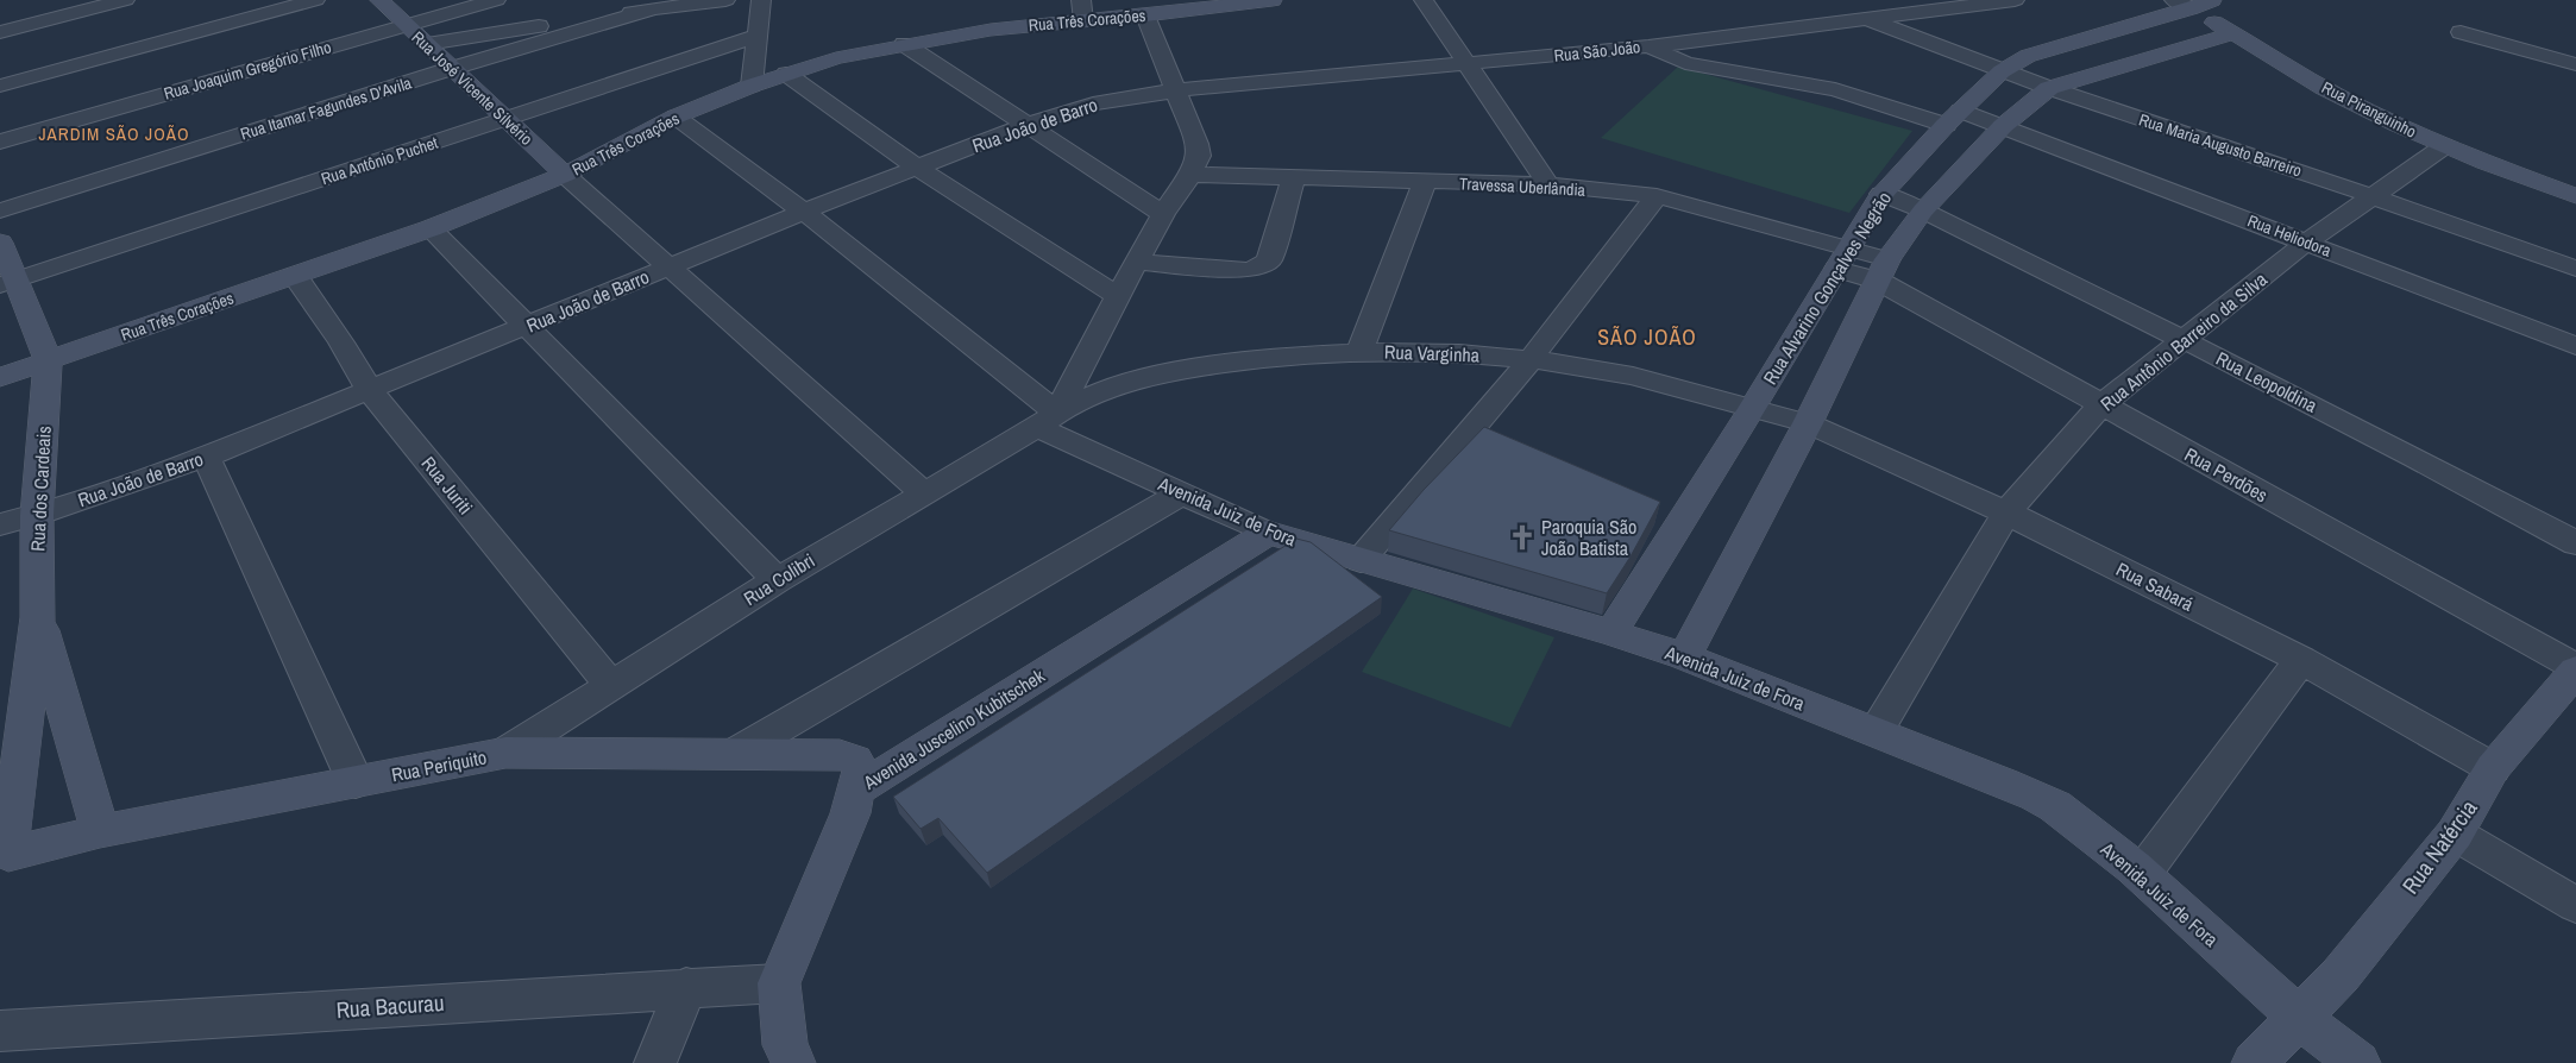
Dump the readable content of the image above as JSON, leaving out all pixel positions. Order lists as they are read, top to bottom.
{
  "streets": {
    "street": [
      "Rua Três Corações",
      "Rua São João",
      "Rua Joaquim Gregório Filho",
      "Rua José Vicente Silvério",
      "Rua Itamar Fagundes D'Avila",
      "Rua Piranguinho",
      "Rua João de Barro",
      "Rua Maria Augusto Barreiro",
      "Rua Antônio Puchet",
      "Travessa Uberlândia",
      "Rua Heliodora",
      "Rua Alvarino Gonçalves Negrão",
      "Rua Antônio Barreiro da Silva",
      "Rua Varginha",
      "Rua Leopoldina",
      "Rua Perdões",
      "Rua Juriti",
      "Rua dos Cardeais",
      "Avenida Juiz de Fora",
      "Rua Colibri",
      "Rua Sabará",
      "Avenida Juscelino Kubitschek",
      "Rua Periquito",
      "Rua Natércia",
      "Rua Bacurau"
    ]
  },
  "crossings": [
    ["Rua Três Corações", "Rua José Vicente Silvério"],
    ["Rua Três Corações", "Rua Juriti"],
    ["Rua Três Corações", "Rua dos Cardeais"],
    ["Rua Três Corações", "Avenida Juiz de Fora"],
    ["Rua São João", "Rua João de Barro"],
    ["Rua São João", "Rua Maria Augusto Barreiro"],
    ["Rua São João", "Rua Heliodora"],
    ["Rua Joaquim Gregório Filho", "Rua José Vicente Silvério"],
    ["Rua José Vicente Silvério", "Rua Itamar Fagundes D'Avila"],
    ["Rua José Vicente Silvério", "Rua Antônio Puchet"],
    ["Rua Piranguinho", "Rua Alvarino Gonçalves Negrão"],
    ["Rua Piranguinho", "Rua Antônio Barreiro da Silva"],
    ["Rua João de Barro", "Rua Juriti"],
    ["Rua João de Barro", "Rua dos Cardeais"],
    ["Rua João de Barro", "Avenida Juiz de Fora"],
    ["Rua Maria Augusto Barreiro", "Rua Alvarino Gonçalves Negrão"],
    ["Rua Maria Augusto Barreiro", "Rua Antônio Barreiro da Silva"],
    ["Travessa Uberlândia", "Rua Alvarino Gonçalves Negrão"],
    ["Travessa Uberlândia", "Rua Perdões"],
    ["Rua Heliodora", "Rua Alvarino Gonçalves Negrão"],
    ["Rua Heliodora", "Rua Antônio Barreiro da Silva"],
    ["Rua Alvarino Gonçalves Negrão", "Rua Varginha"],
    ["Rua Alvarino Gonçalves Negrão", "Rua Leopoldina"],
    ["Rua Alvarino Gonçalves Negrão", "Rua Perdões"],
    ["Rua Alvarino Gonçalves Negrão", "Avenida Juiz de Fora"],
    ["Rua Alvarino Gonçalves Negrão", "Rua Sabará"],
    ["Rua Antônio Barreiro da Silva", "Rua Leopoldina"],
    ["Rua Antônio Barreiro da Silva", "Rua Perdões"],
    ["Rua Antônio Barreiro da Silva", "Avenida Juiz de Fora"],
    ["Rua Antônio Barreiro da Silva", "Rua Sabará"],
    ["Rua Varginha", "Avenida Juiz de Fora"],
    ["Rua Varginha", "Rua Colibri"],
    ["Rua Varginha", "Rua Sabará"],
    ["Rua Perdões", "Rua Natércia"],
    ["Rua Juriti", "Rua Colibri"],
    ["Rua dos Cardeais", "Rua Periquito"],
    ["Avenida Juiz de Fora", "Rua Colibri"],
    ["Avenida Juiz de Fora", "Avenida Juscelino Kubitschek"],
    ["Avenida Juiz de Fora", "Rua Natércia"],
    ["Rua Colibri", "Rua Periquito"],
    ["Rua Sabará", "Rua Natércia"],
    ["Avenida Juscelino Kubitschek", "Rua Periquito"],
    ["Avenida Juscelino Kubitschek", "Rua Bacurau"]
  ],
  "districts": ["JARDIM SÃO JOÃO", "SÃO JOÃO"],
  "places": {
    "church": ["Paroquia São João Batista"]
  }
}
